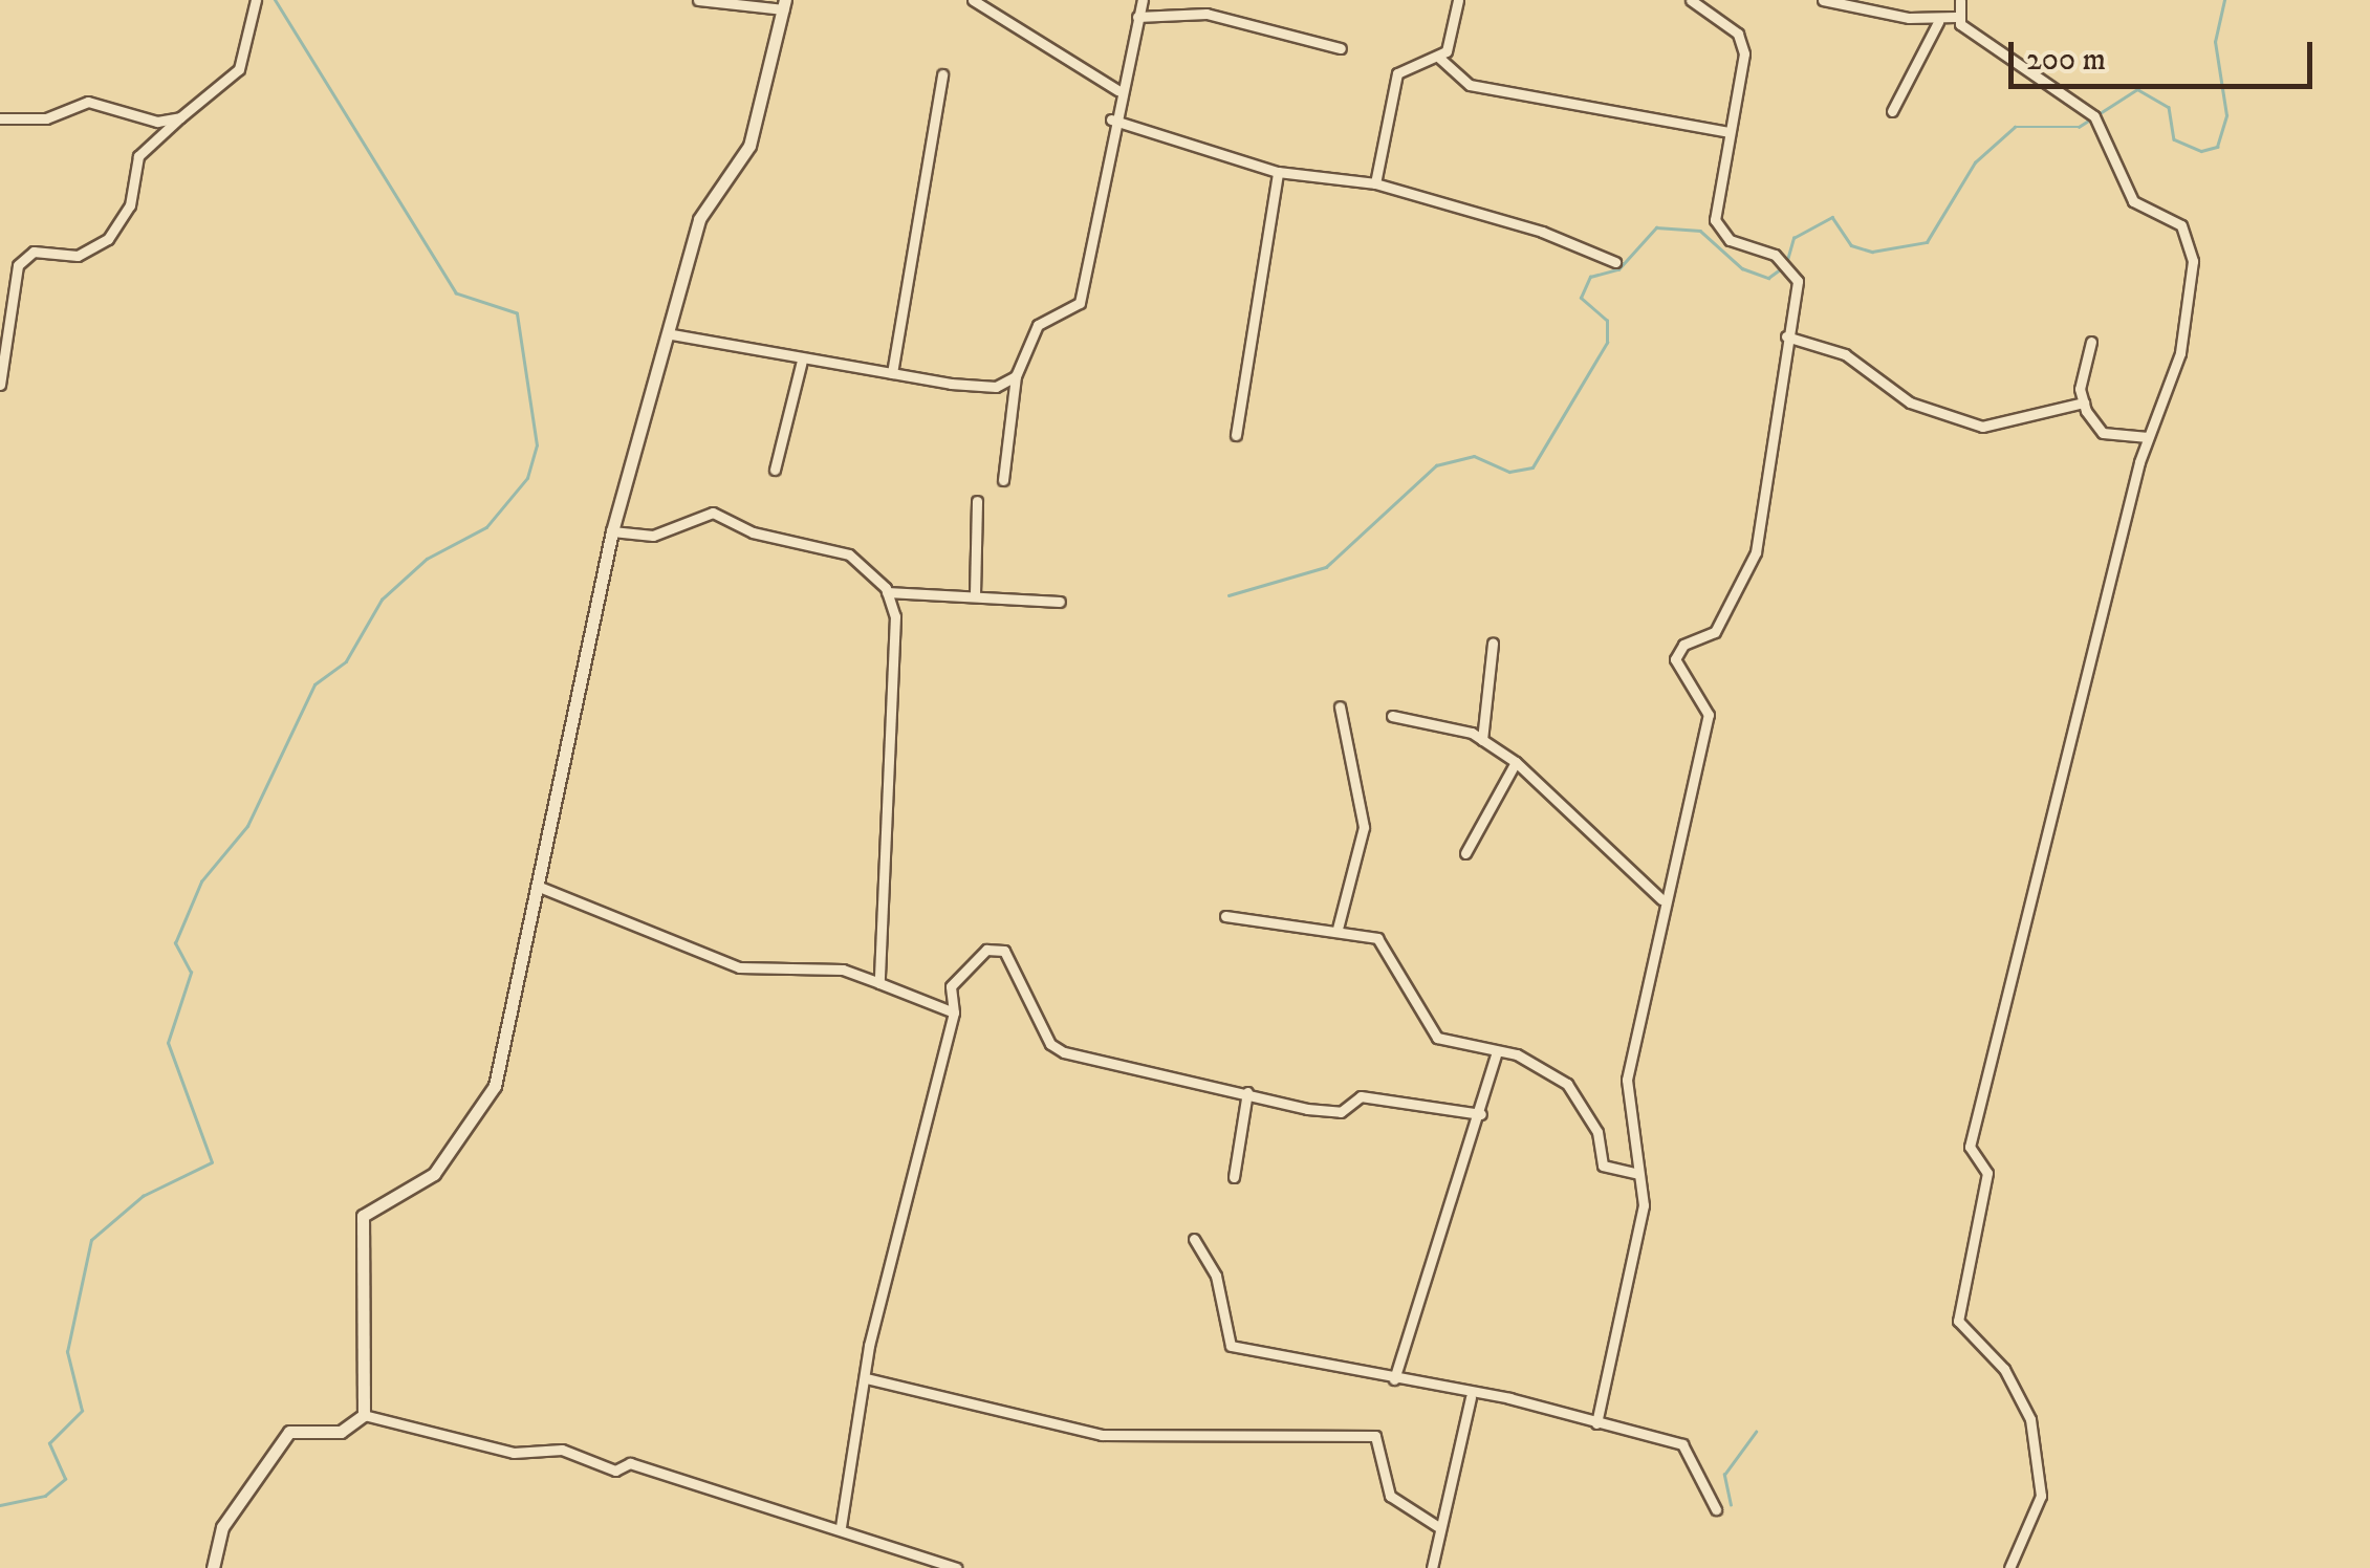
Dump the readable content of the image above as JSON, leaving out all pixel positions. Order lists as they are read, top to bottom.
{
  "scale_bar": "200 m"
}
